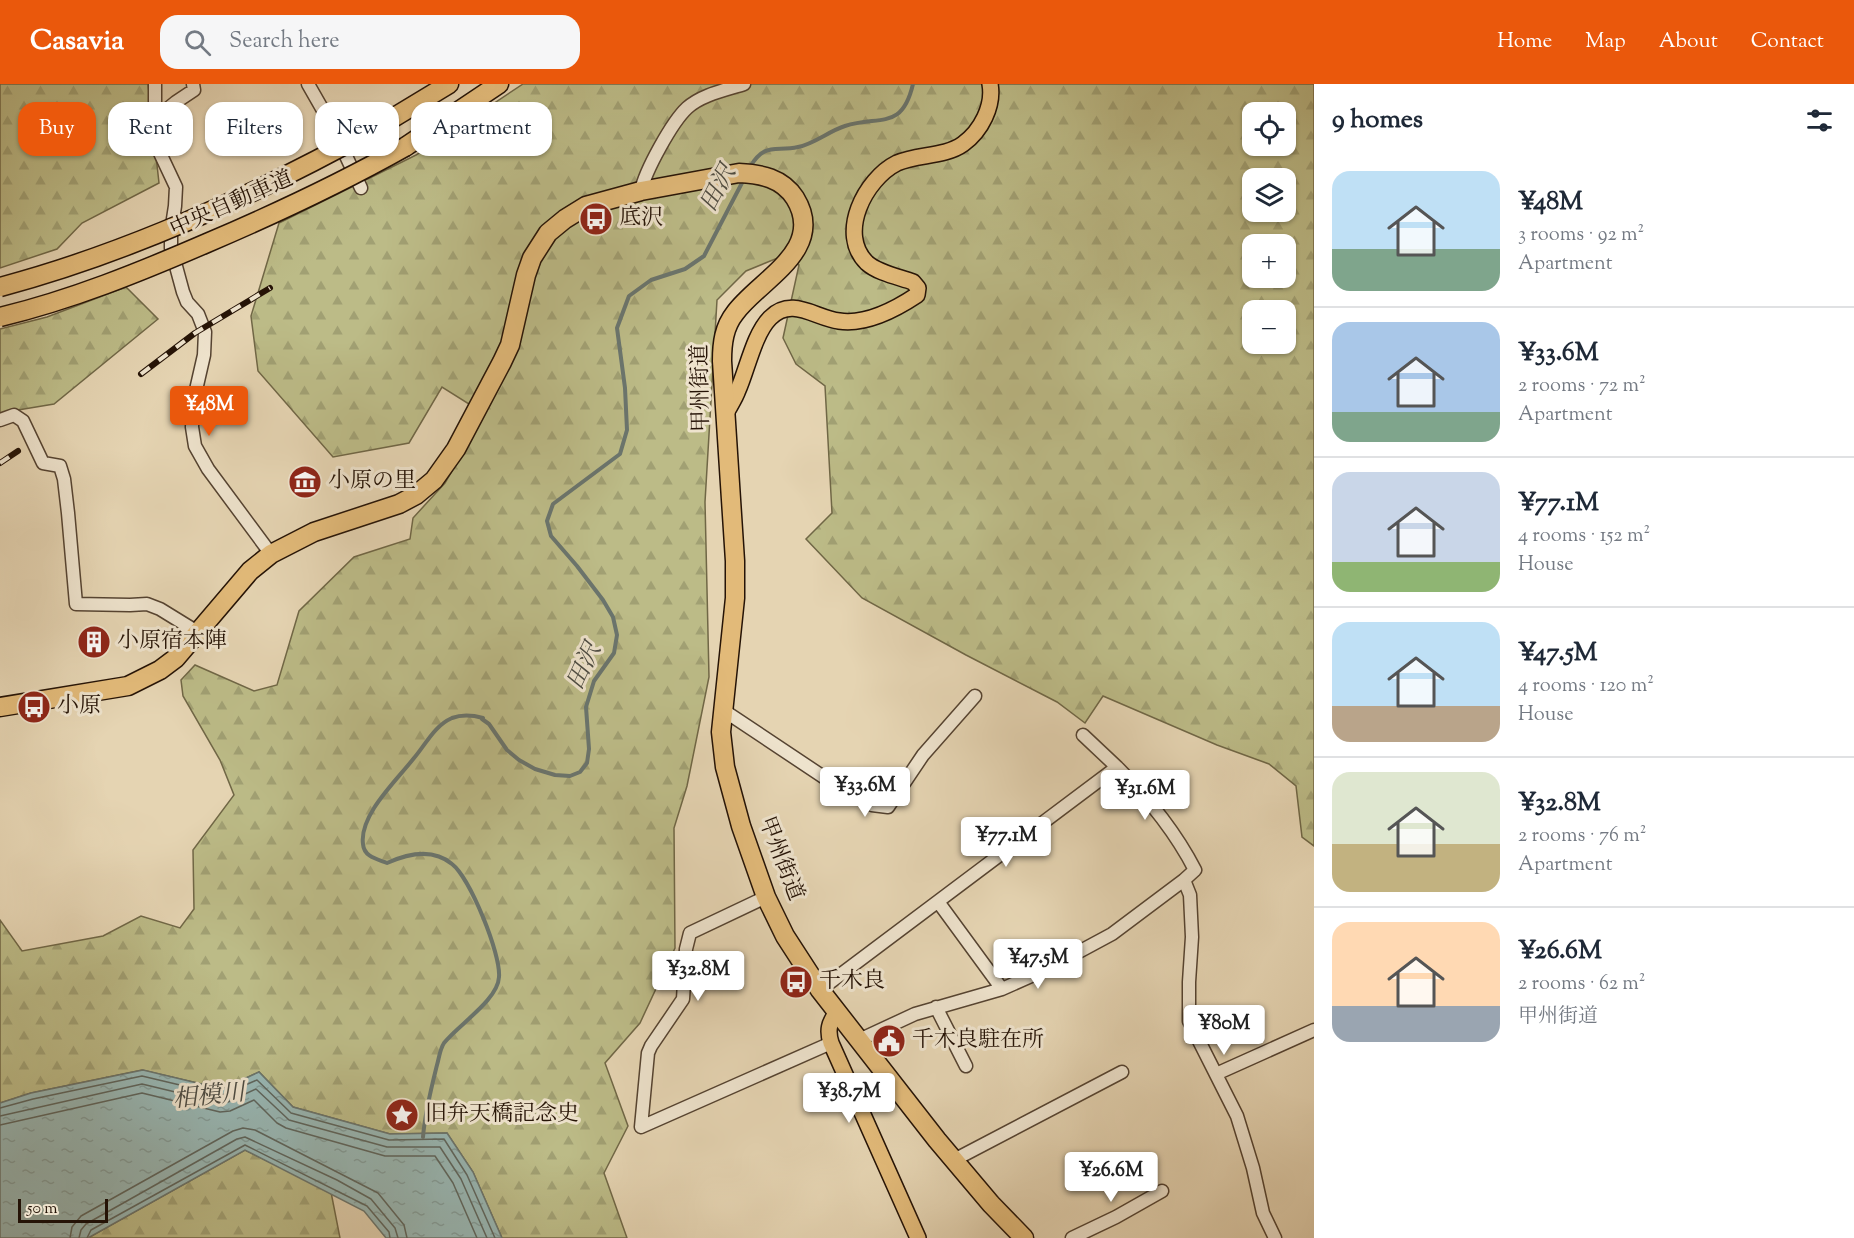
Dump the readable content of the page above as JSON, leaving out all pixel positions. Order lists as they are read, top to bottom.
{
  "streets": {
    "highway": ["中央自動車道", "甲州街道"]
  },
  "water": ["田沢", "相模川"],
  "places": {
    "bus stop": ["底沢", "小原", "千木良"],
    "museum": ["小原の里"],
    "building": ["小原宿本陣"],
    "public building": ["千木良駐在所"],
    "place": ["旧弁天橋記念史"]
  },
  "scale_bar": "50 m",
  "page": {
    "header": "Casavia",
    "search": "Search here",
    "nav": [
      "Home",
      "Map",
      "About",
      "Contact"
    ],
    "heading": "9 homes",
    "map_buttons": ["+", "−"],
    "chip": [
      "Buy",
      "Rent",
      "Filters",
      "New",
      "Apartment"
    ],
    "list": [
      {
        "name": "¥48M",
        "note": "3 rooms · 92 m² · Apartment"
      },
      {
        "name": "¥33.6M",
        "note": "2 rooms · 72 m² · Apartment"
      },
      {
        "name": "¥77.1M",
        "note": "4 rooms · 152 m² · House"
      },
      {
        "name": "¥47.5M",
        "note": "4 rooms · 120 m² · House"
      },
      {
        "name": "¥32.8M",
        "note": "2 rooms · 76 m² · Apartment"
      },
      {
        "name": "¥26.6M",
        "note": "2 rooms · 62 m² · 甲州街道"
      }
    ],
    "price": [
      "¥48M",
      "¥33.6M",
      "¥31.6M",
      "¥77.1M",
      "¥47.5M",
      "¥32.8M",
      "¥80M",
      "¥38.7M",
      "¥26.6M"
    ],
    "scale": "50 m"
  }
}
